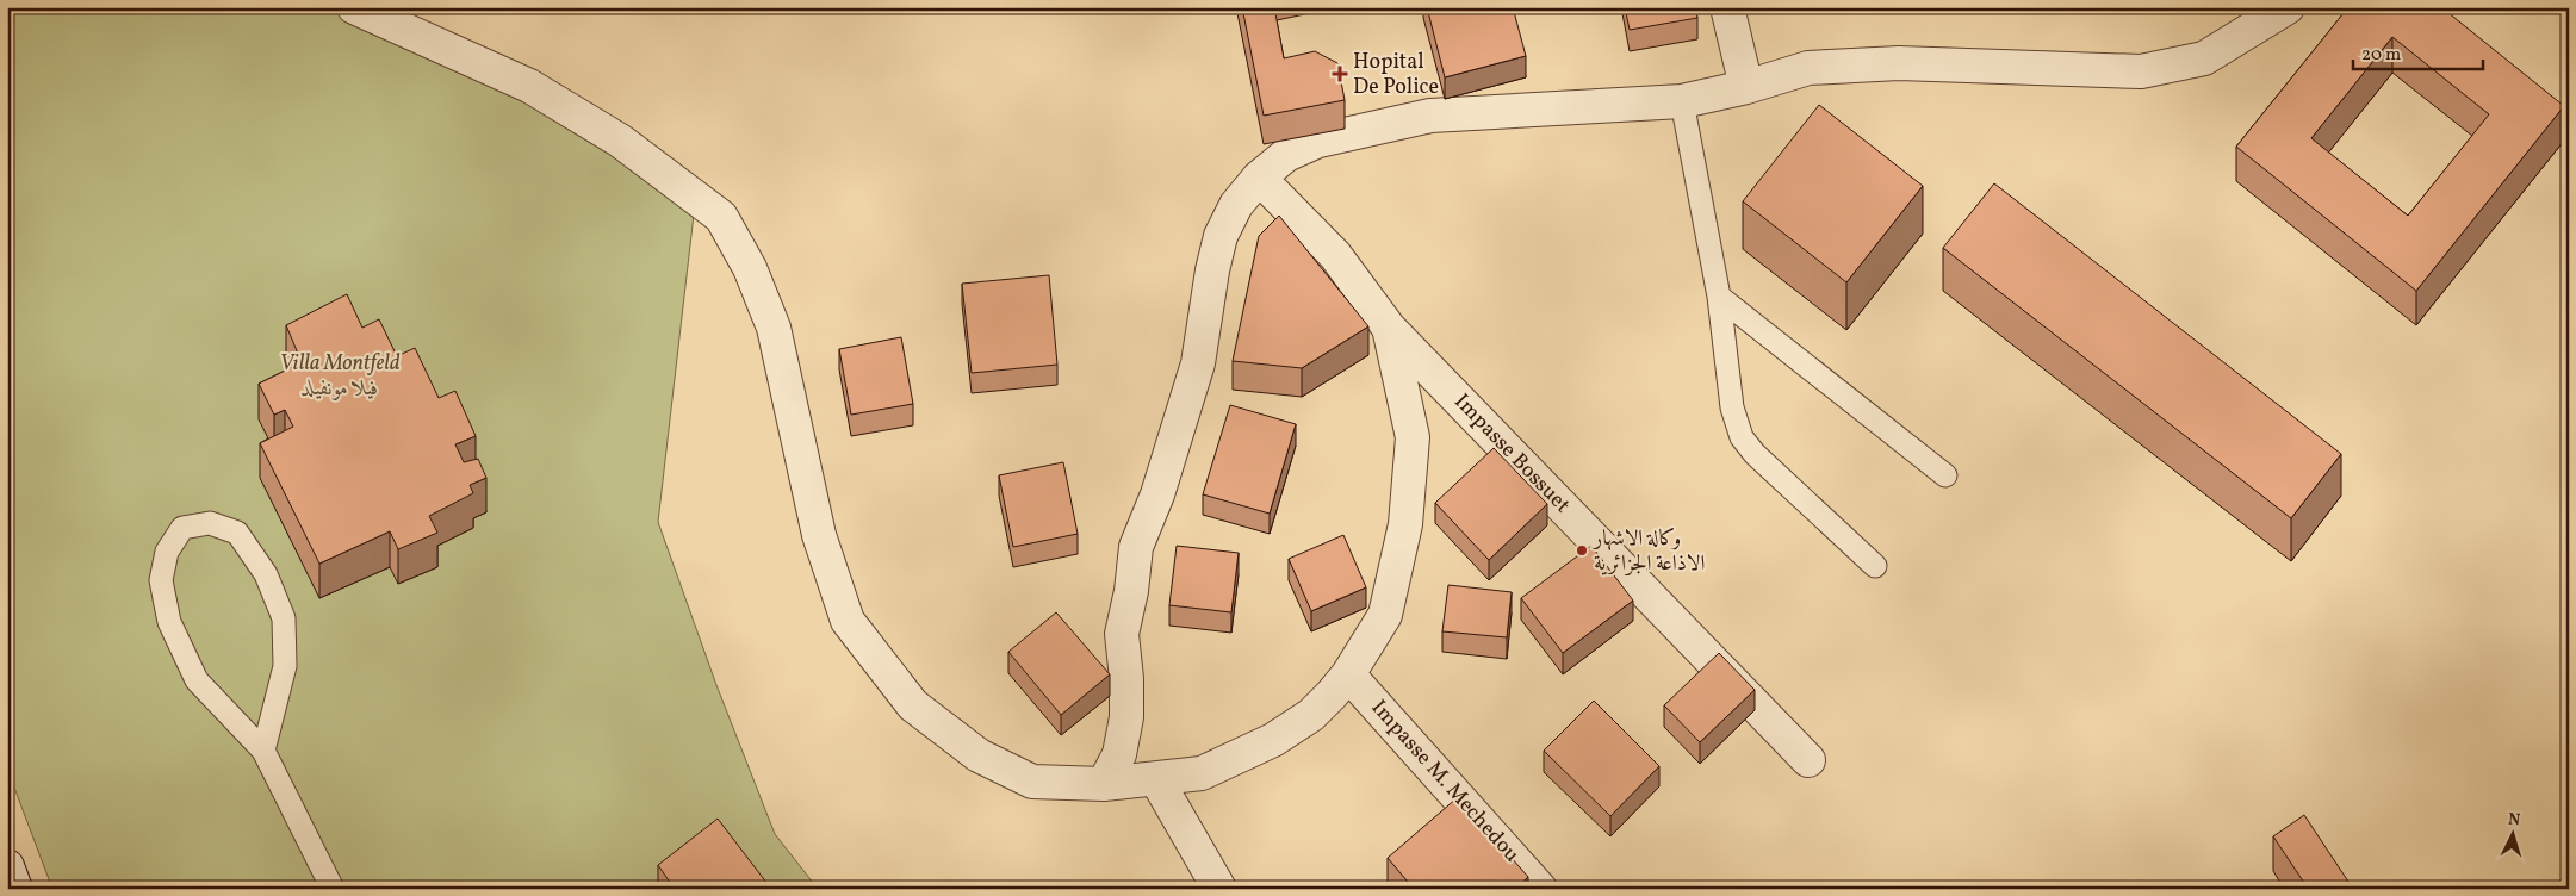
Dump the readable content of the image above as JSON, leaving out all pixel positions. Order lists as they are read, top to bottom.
{
  "streets": {
    "street": ["Impasse Bossuet", "Impasse M. Mechedou"]
  },
  "parks": ["Villa Montfeld فيلا مونفيلد"],
  "places": {
    "health": ["Hopital De Police"],
    "other": ["وكالة الاشهار الاذاعة الجزائرية"]
  },
  "scale_bar": "20 m",
  "north": "top"
}
